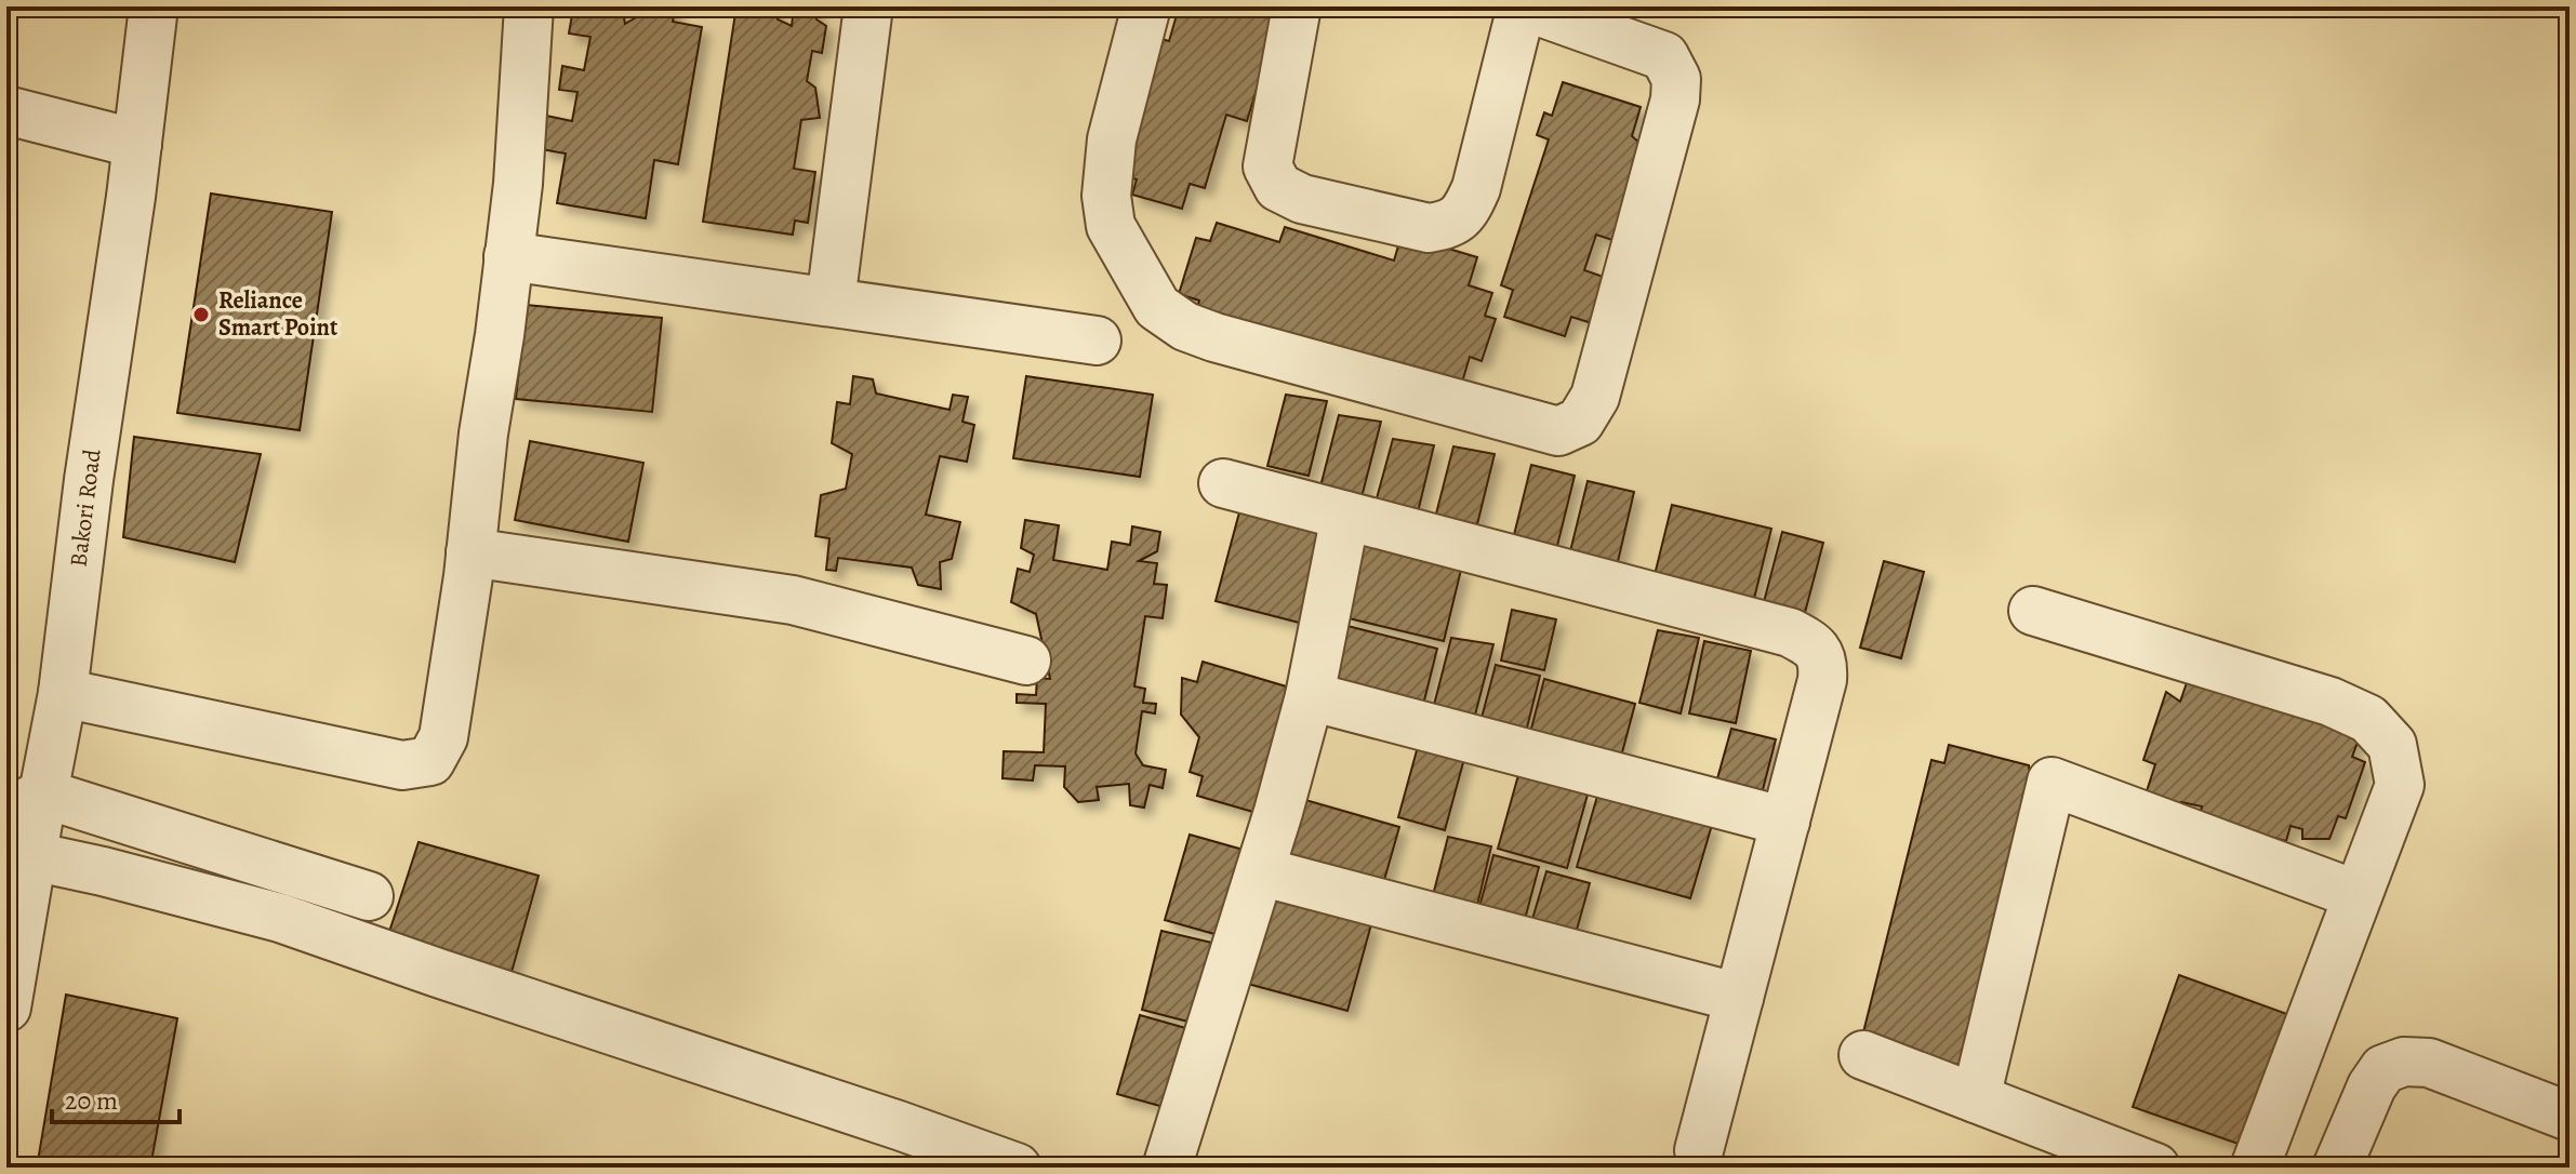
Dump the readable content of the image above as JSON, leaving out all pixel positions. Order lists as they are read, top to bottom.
{
  "streets": {
    "street": ["Bakori Road"]
  },
  "places": ["Reliance Smart Point"],
  "scale_bar": "20 m"
}
